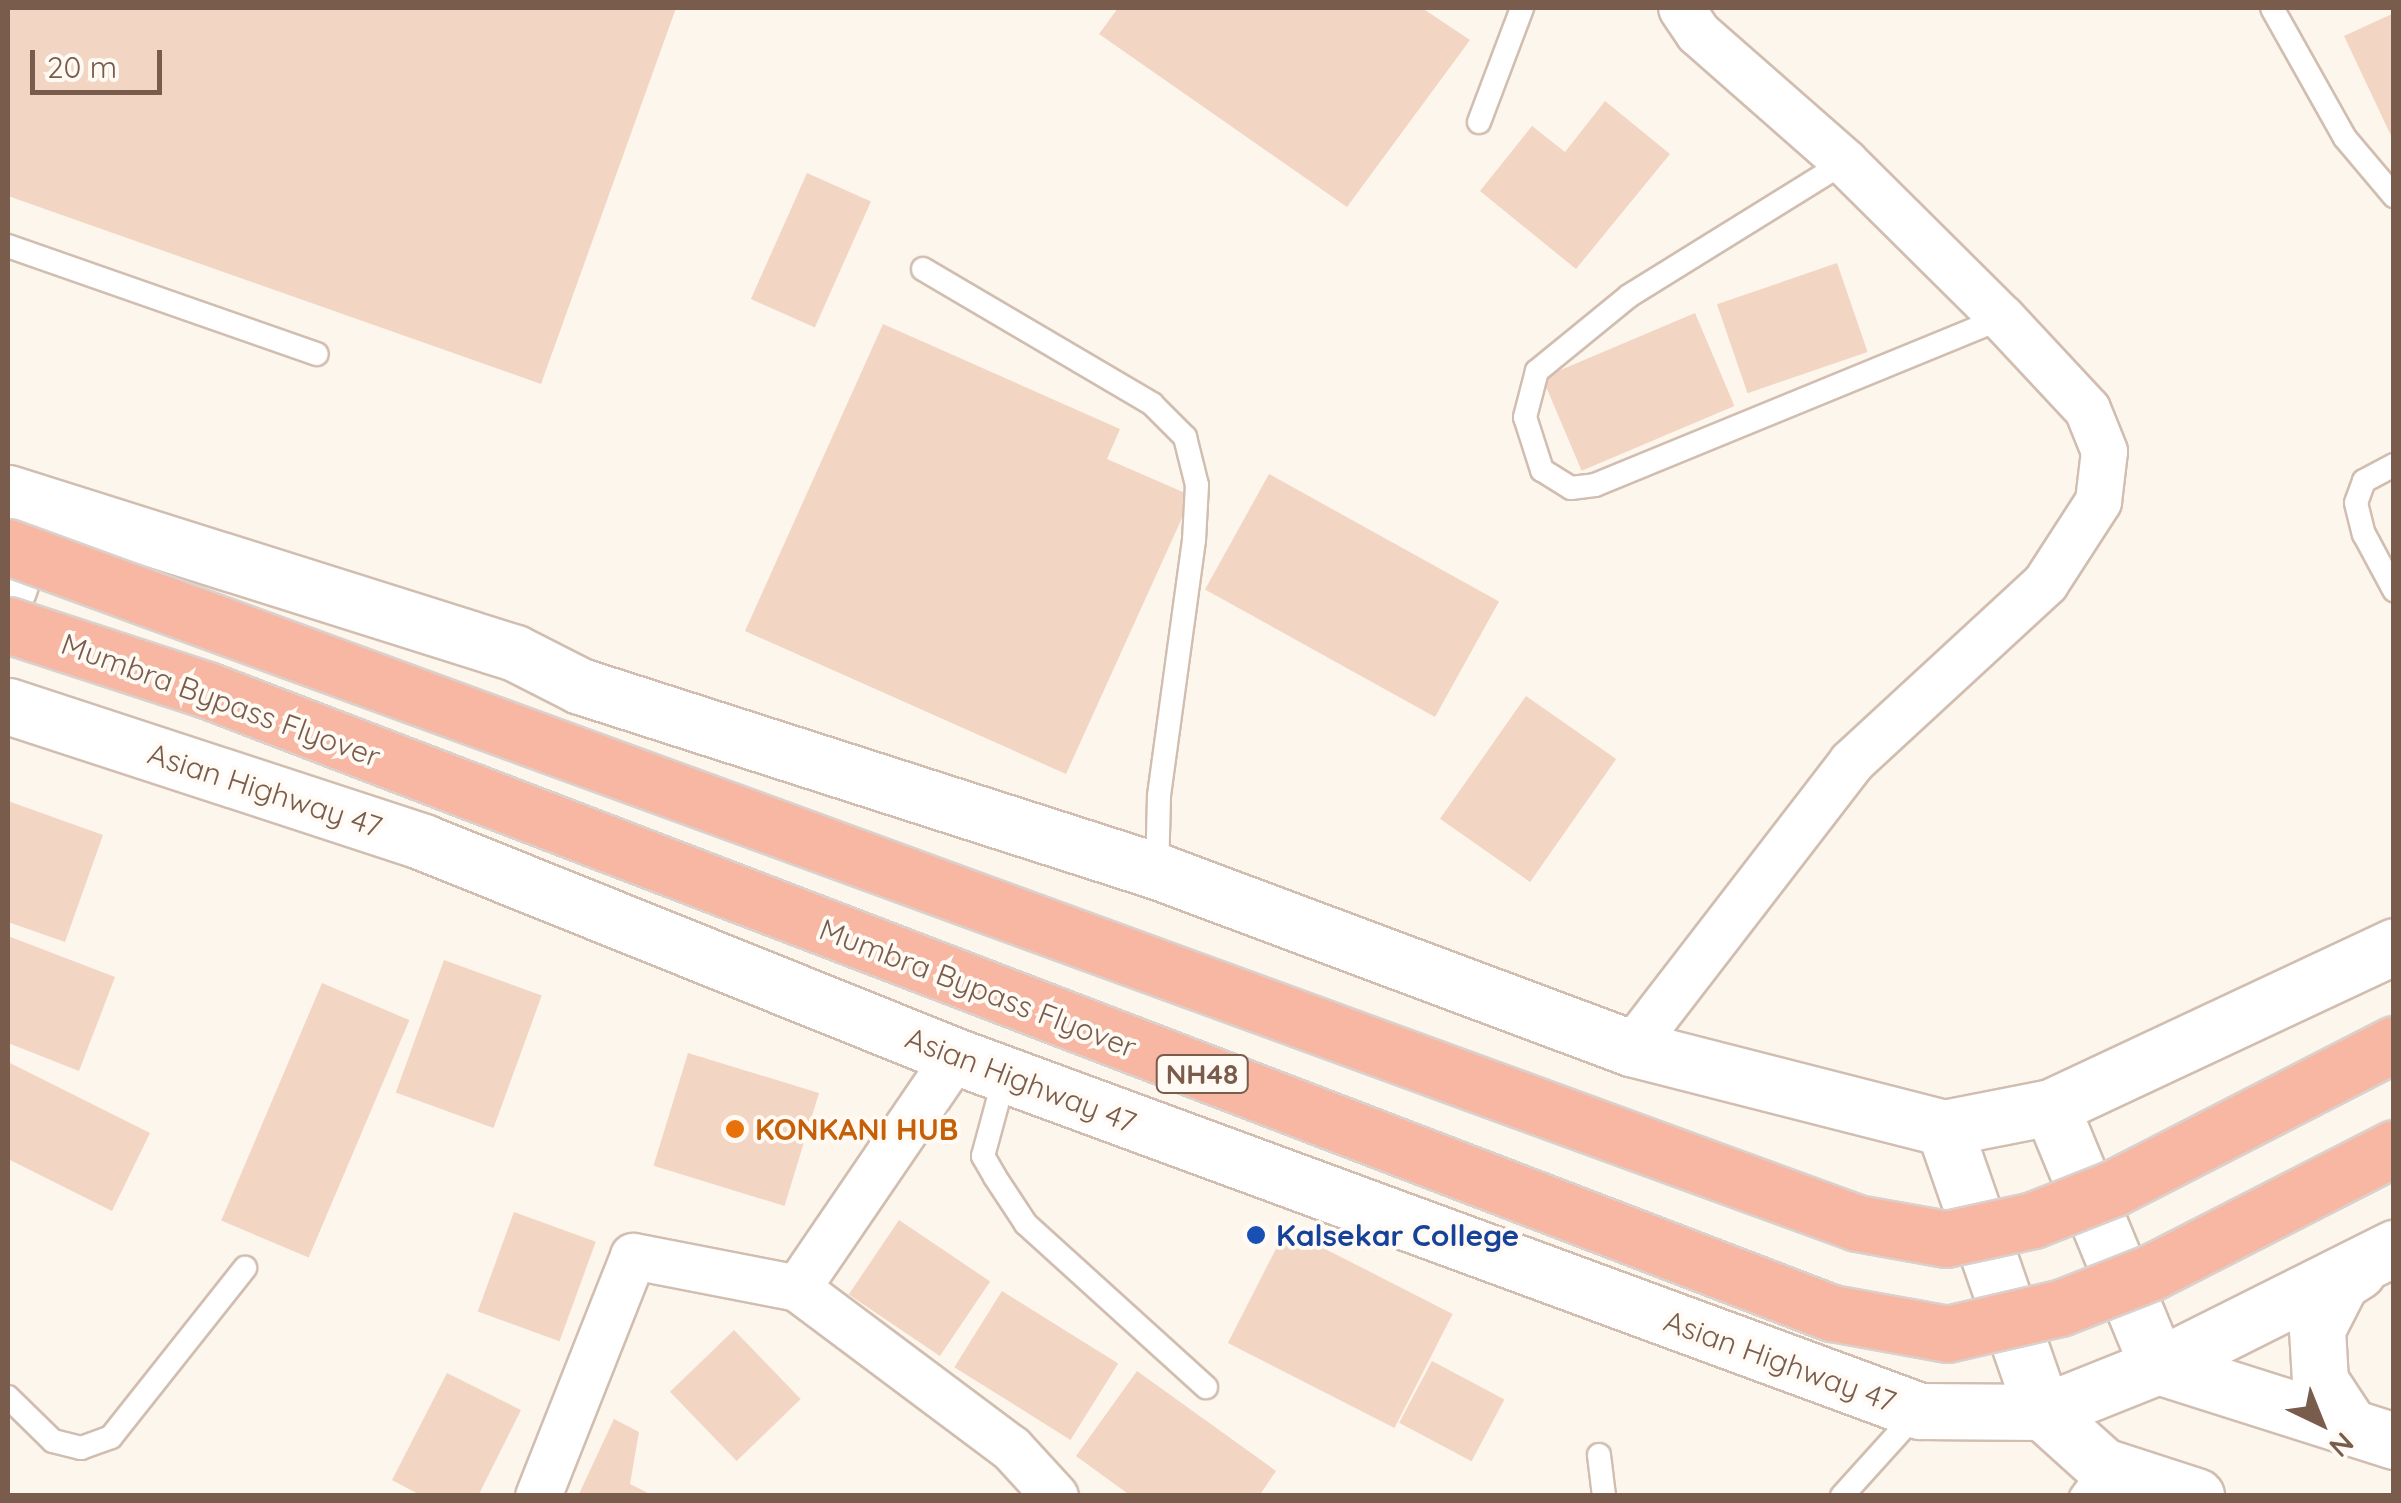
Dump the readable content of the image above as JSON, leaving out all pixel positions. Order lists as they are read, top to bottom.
{
  "streets": {
    "highway": ["Mumbra Bypass Flyover", "NH48"],
    "main road": ["Asian Highway 47"]
  },
  "crossings": [
    ["Asian Highway 47", "NH48"]
  ],
  "places": ["KONKANI HUB", "Kalsekar College"],
  "scale_bar": "20 m",
  "north": "bottom right"
}
